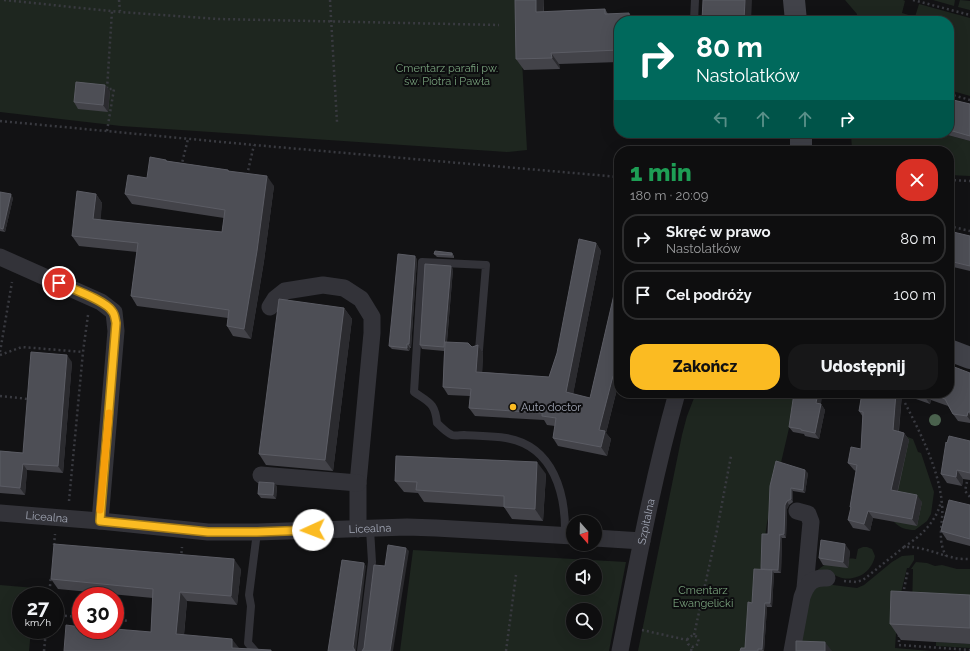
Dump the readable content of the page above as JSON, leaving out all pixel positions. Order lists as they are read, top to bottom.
{
  "streets": {
    "street": ["Licealna", "Szpitalna"]
  },
  "parks": ["Cmentarz parafii pw. św. Piotra i Pawła", "Cmentarz Ewangelicki"],
  "places": ["Auto doctor"],
  "north": "bottom",
  "page": {
    "turn": ["80 m", "Nastolatków"],
    "heading": ["1 min", "180 m · 20:09"],
    "list": [
      {
        "name": "Skręć w prawo",
        "note": "Nastolatków",
        "value": "80 m"
      },
      {
        "name": "Cel podróży",
        "value": "100 m"
      }
    ],
    "buttons": ["Zakończ", "Udostępnij"],
    "speed": "27 km/h",
    "limit": "30"
  }
}
